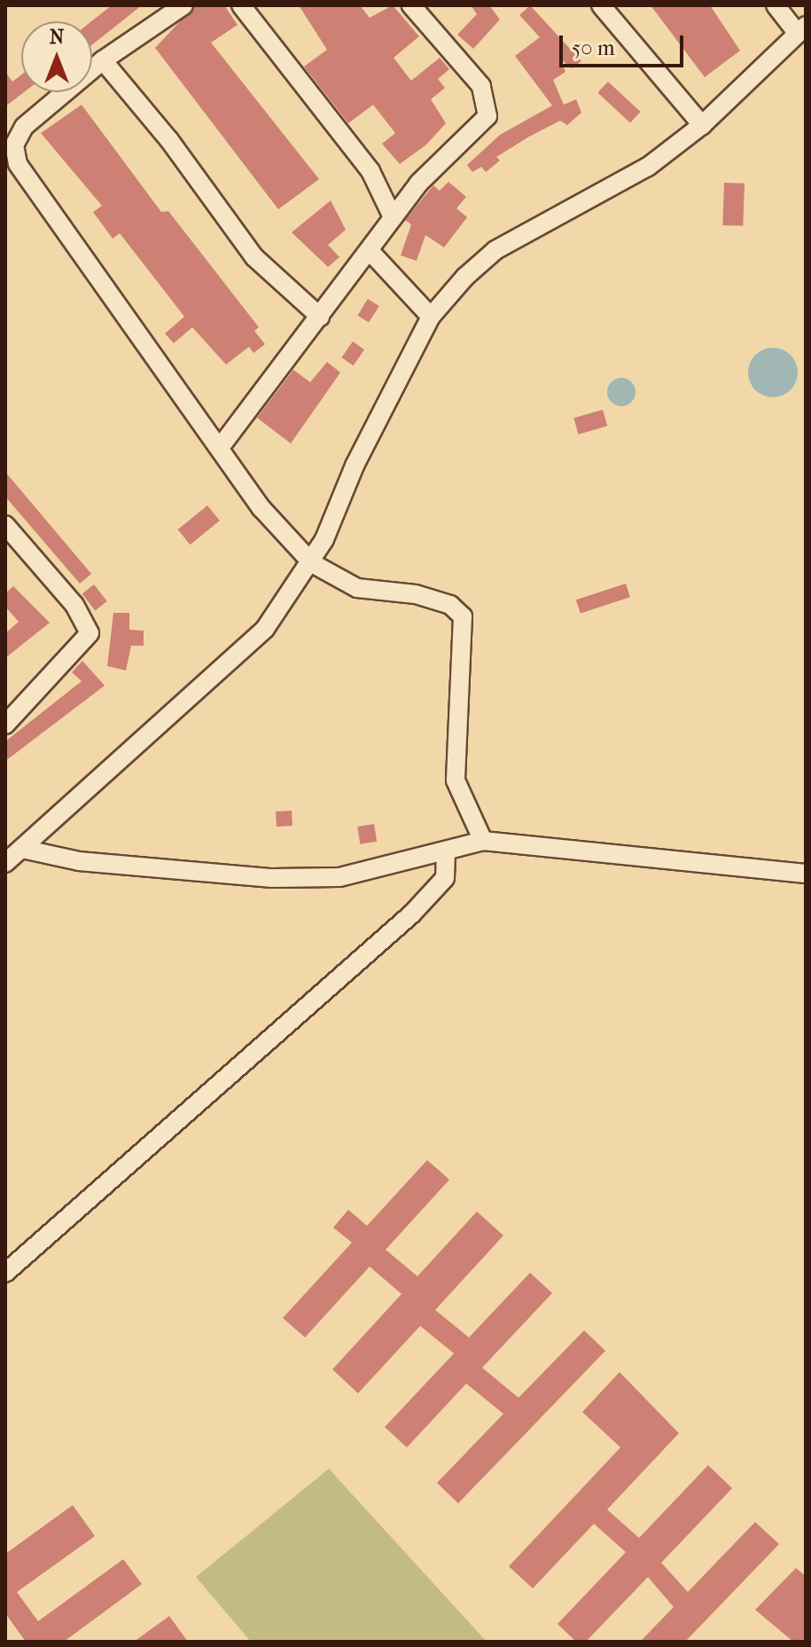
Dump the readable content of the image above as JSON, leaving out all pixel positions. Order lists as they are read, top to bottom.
{
  "scale_bar": "50 m",
  "north": "top"
}
